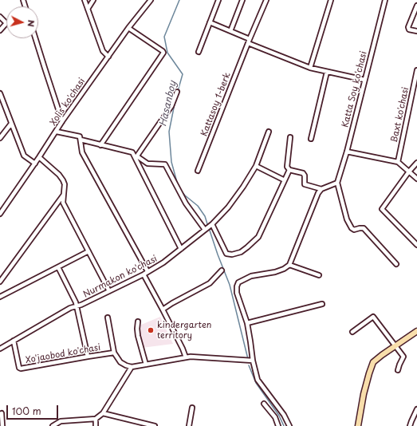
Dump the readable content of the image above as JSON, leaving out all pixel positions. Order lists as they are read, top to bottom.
{
  "streets": {
    "street": [
      "Katta Soy ko'chasi",
      "Xolis ko'chasi",
      "Kattasoy 1-berk",
      "Baxt ko'chasi",
      "Nurmakon ko'chasi",
      "Xo'jaobod ko'chasi"
    ]
  },
  "crossings": [
    ["Nurmakon ko'chasi", "Xo'jaobod ko'chasi"]
  ],
  "water": ["Hasanboy"],
  "places": ["kindergarten territory"],
  "scale_bar": "100 m",
  "north": "right"
}
